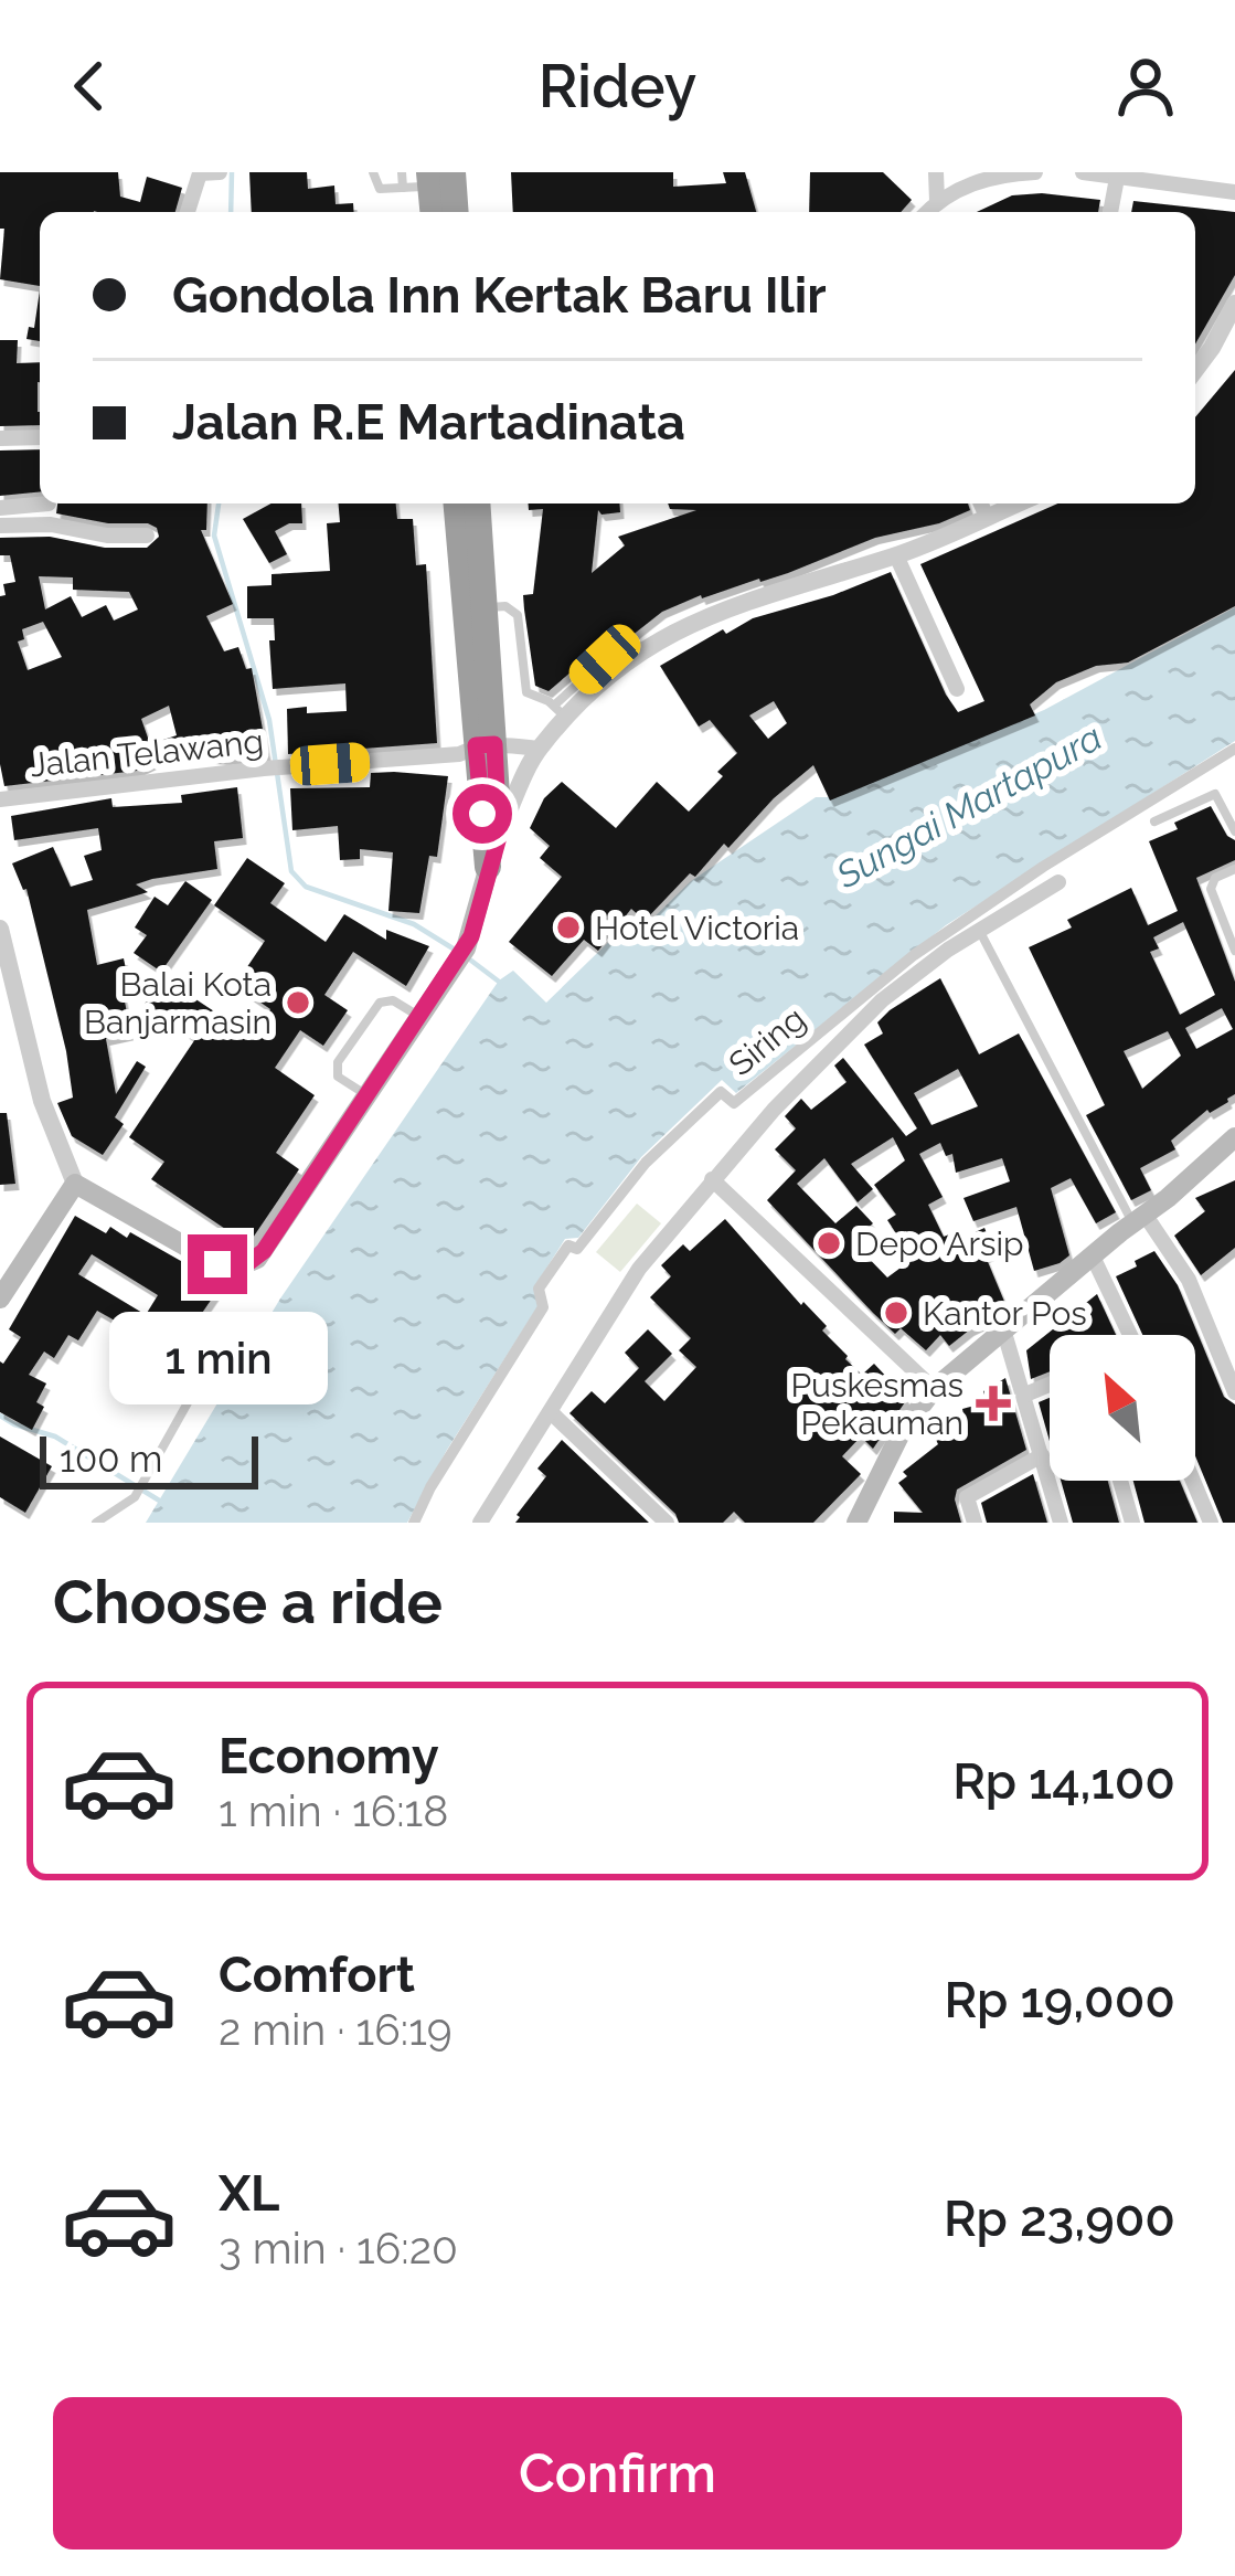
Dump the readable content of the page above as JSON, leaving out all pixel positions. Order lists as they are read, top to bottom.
{
  "streets": {
    "street": ["Jalan Telawang", "Siring"]
  },
  "water": ["Sungai Martapura"],
  "places": {
    "other": [
      "Hotel Victoria",
      "Balai Kota Banjarmasin",
      "Depo Arsip",
      "Kantor Pos"
    ],
    "health": ["Puskesmas Pekauman"]
  },
  "scale_bar": "100 m",
  "north": "top left",
  "page": {
    "header": "Ridey",
    "banner": ["Gondola Inn Kertak Baru Ilir", "Jalan R.E Martadinata"],
    "bubble": "1 min",
    "scale": "100 m",
    "heading": "Choose a ride",
    "list": [
      {
        "name": "Economy",
        "note": "1 min · 16:18",
        "value": "Rp 14,100"
      },
      {
        "name": "Comfort",
        "note": "2 min · 16:19",
        "value": "Rp 19,000"
      },
      {
        "name": "XL",
        "note": "3 min · 16:20",
        "value": "Rp 23,900"
      }
    ],
    "buttons": "Confirm"
  }
}
